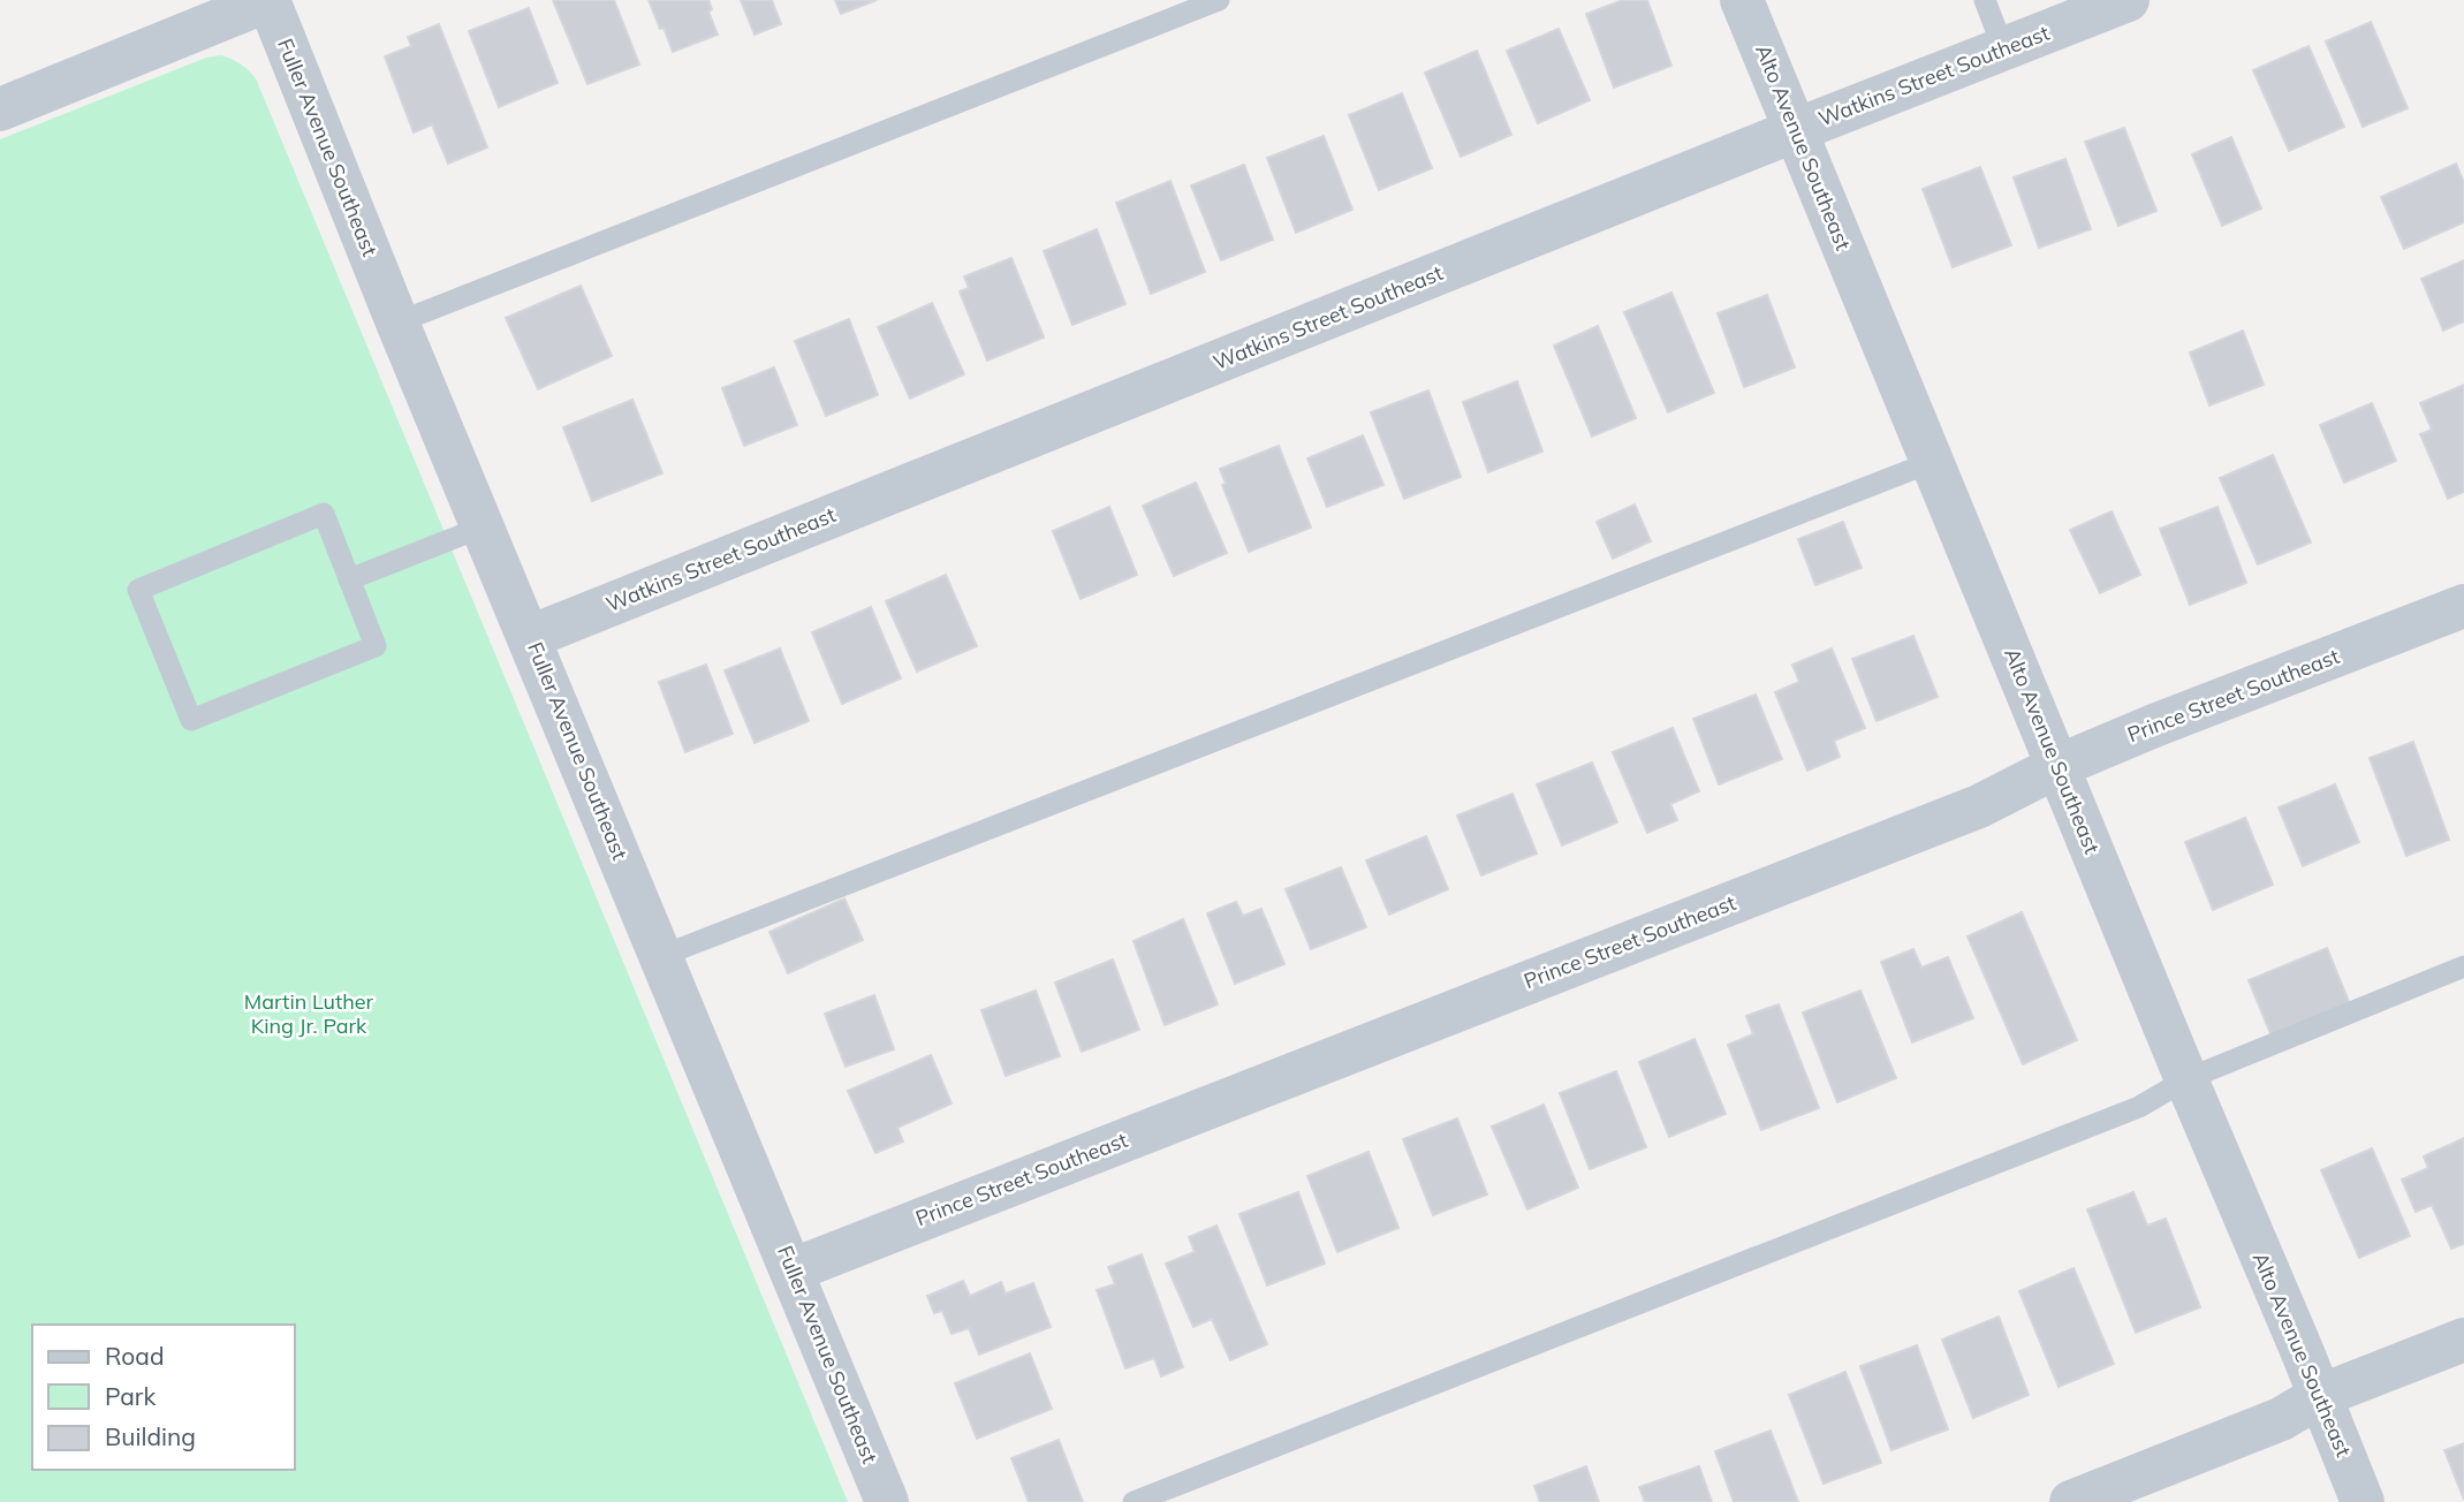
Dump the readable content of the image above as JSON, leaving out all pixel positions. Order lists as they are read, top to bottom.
{
  "streets": {
    "street": [
      "Watkins Street Southeast",
      "Fuller Avenue Southeast",
      "Alto Avenue Southeast",
      "Prince Street Southeast"
    ]
  },
  "crossings": [
    ["Watkins Street Southeast", "Fuller Avenue Southeast"],
    ["Watkins Street Southeast", "Alto Avenue Southeast"],
    ["Fuller Avenue Southeast", "Prince Street Southeast"],
    ["Alto Avenue Southeast", "Prince Street Southeast"]
  ],
  "parks": ["Martin Luther King Jr. Park"],
  "legend": ["Road", "Park", "Building"]
}
